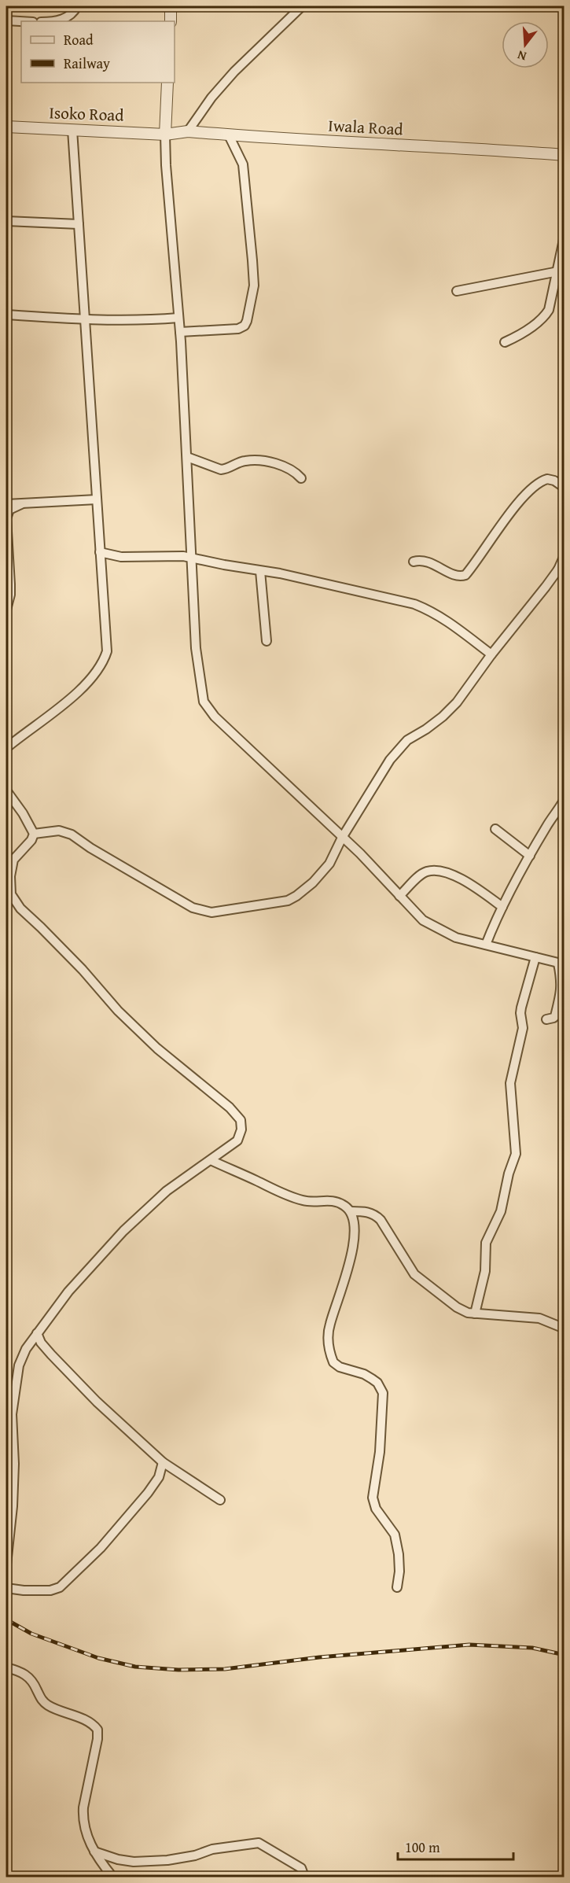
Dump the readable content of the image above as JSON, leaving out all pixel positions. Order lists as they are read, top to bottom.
{
  "streets": {
    "street": ["Isoko Road", "Iwala Road"]
  },
  "crossings": [
    ["Isoko Road", "Iwala Road"]
  ],
  "legend": ["Road", "Railway"],
  "scale_bar": "100 m",
  "north": "bottom"
}
